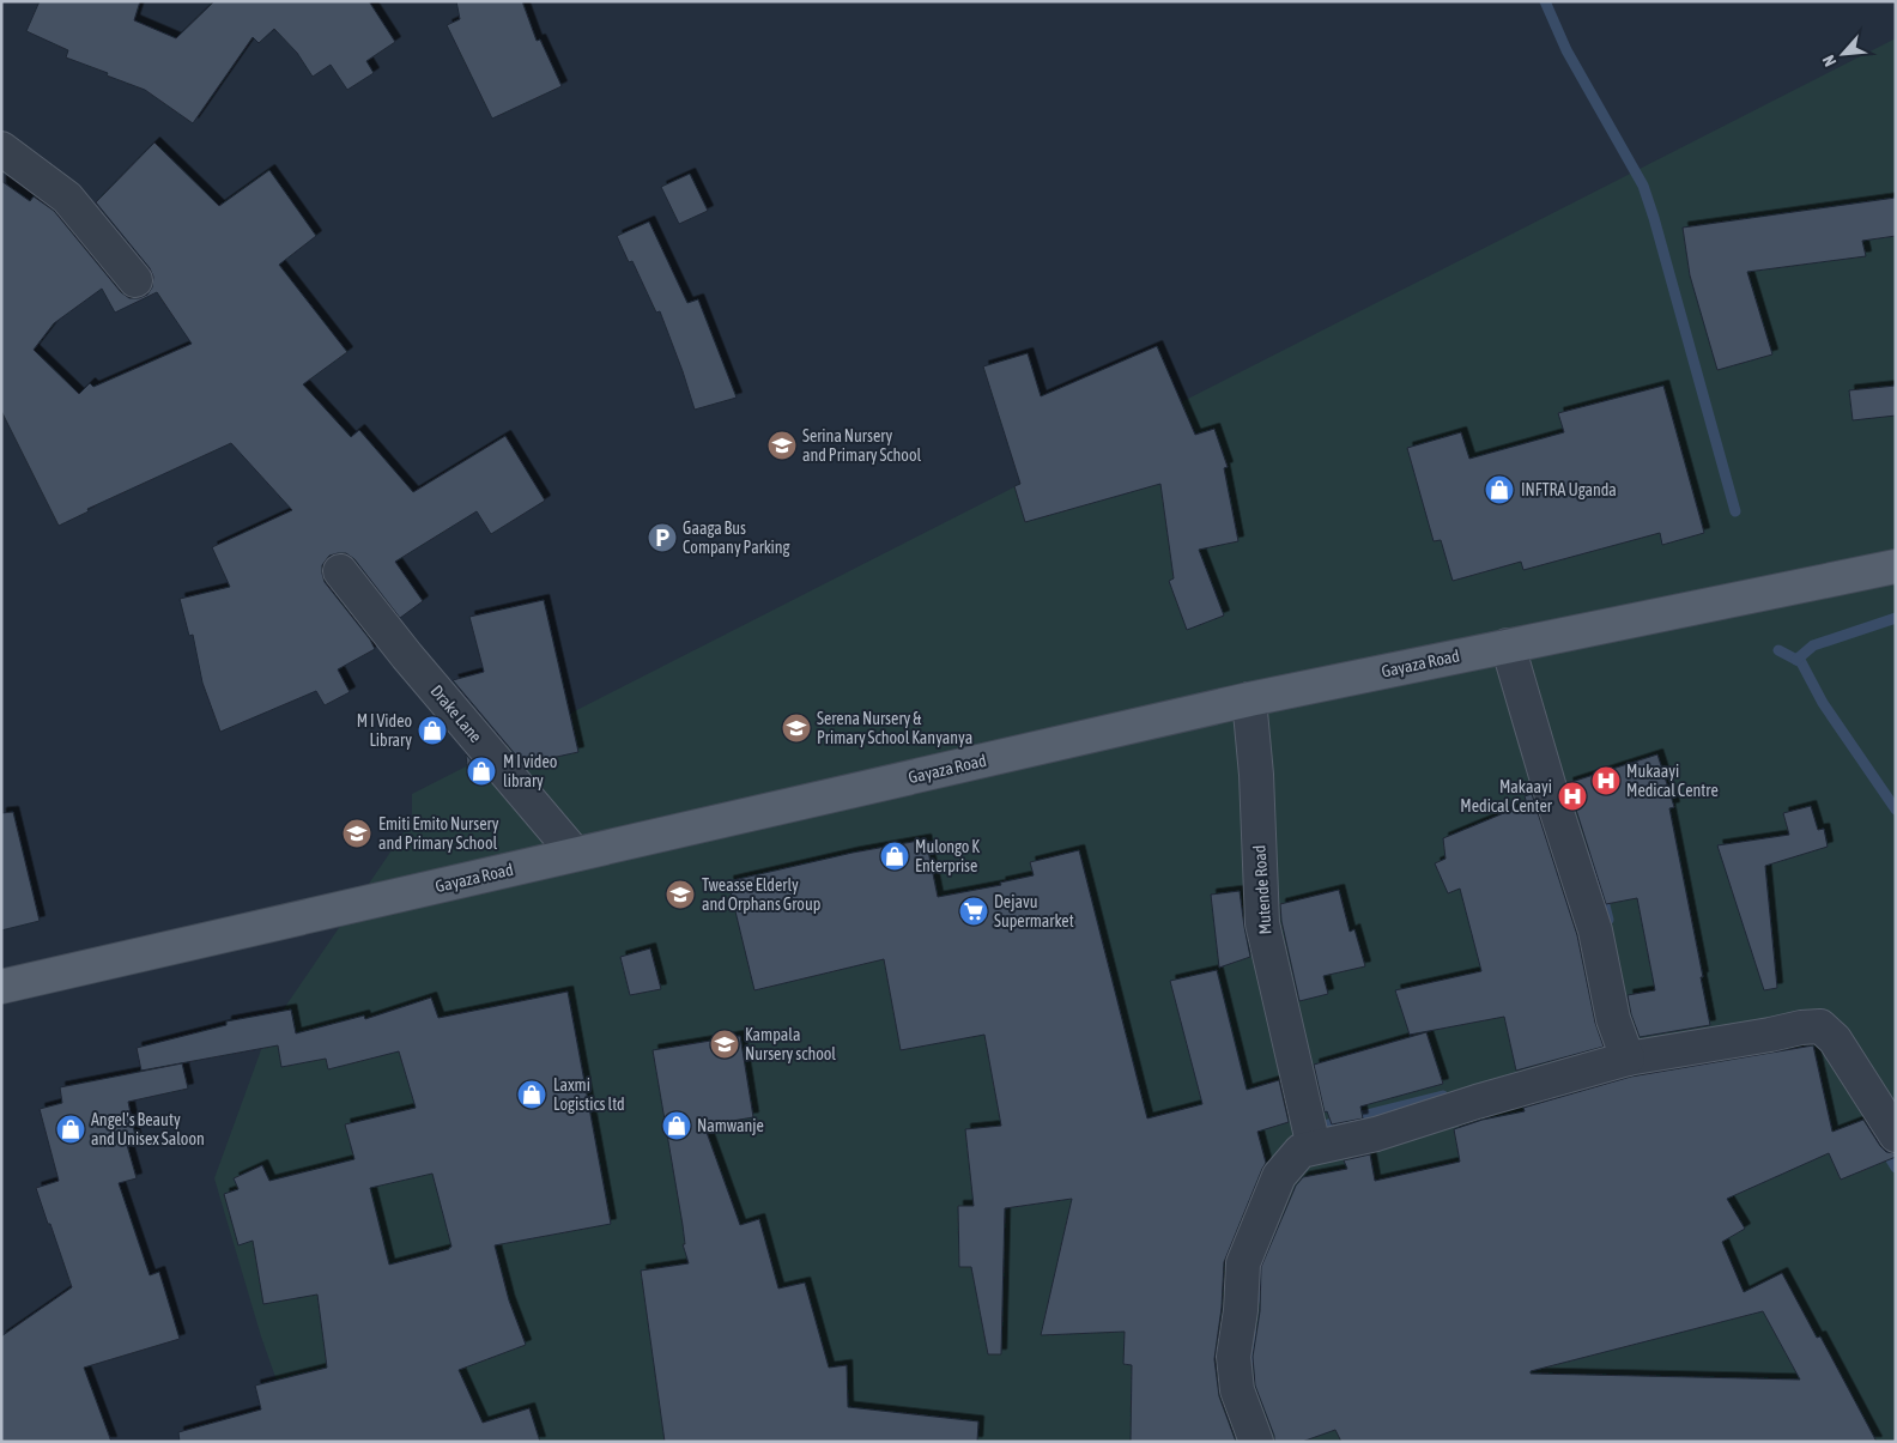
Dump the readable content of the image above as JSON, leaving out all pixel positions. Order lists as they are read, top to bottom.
{
  "streets": {
    "main road": ["Gayaza Road"],
    "street": ["Drake Lane", "Mutende Road"]
  },
  "crossings": [
    ["Gayaza Road", "Drake Lane"],
    ["Gayaza Road", "Mutende Road"]
  ],
  "places": {
    "school or university": [
      "Serina Nursery and Primary School",
      "Serena Nursery & Primary School Kanyanya",
      "Emiti Emito Nursery and Primary School",
      "Tweasse Elderly and Orphans Group",
      "Kampala Nursery school"
    ],
    "shop": [
      "INFTRA Uganda",
      "M I Video Library",
      "M I video library",
      "Mulongo K Enterprise",
      "Laxmi Logistics ltd",
      "Namwanje",
      "Angel's Beauty and Unisex Saloon"
    ],
    "parking": ["Gaaga Bus Company Parking"],
    "hospital": ["Mukaayi Medical Centre", "Makaayi Medical Center"],
    "supermarket": ["Dejavu Supermarket"]
  },
  "north": "bottom left"
}
